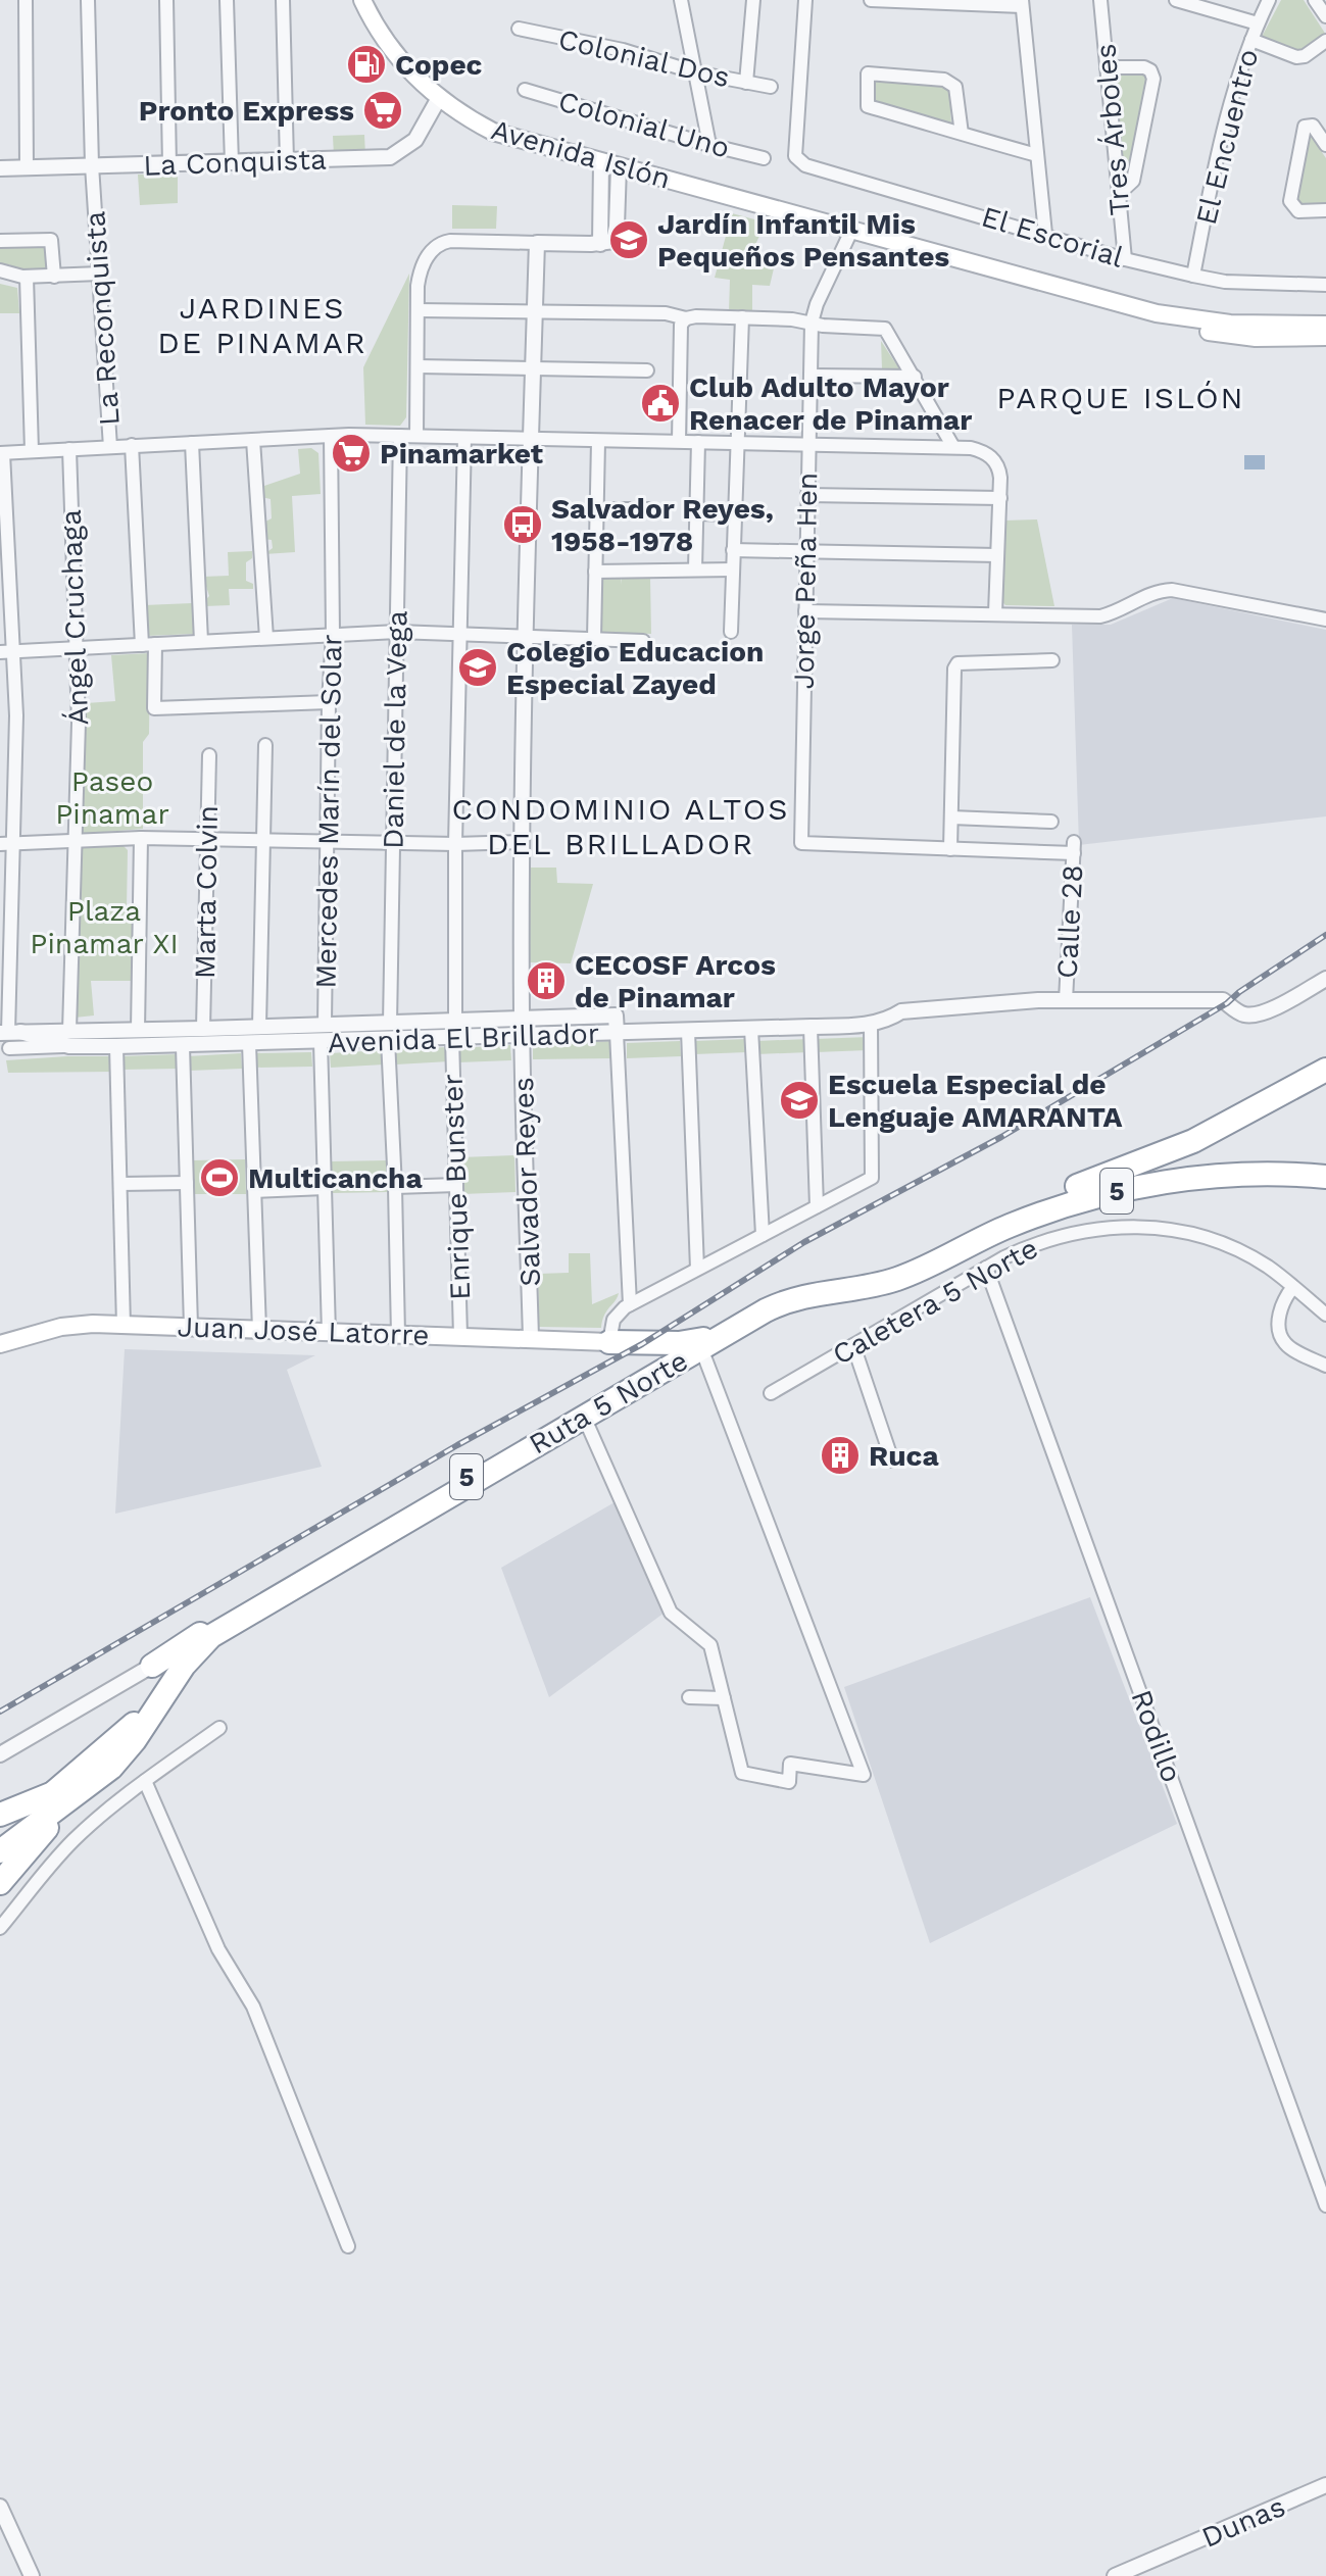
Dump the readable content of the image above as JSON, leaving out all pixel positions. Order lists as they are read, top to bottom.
{
  "streets": {
    "highway": ["5", "Ruta 5 Norte"],
    "main road": ["Avenida Islón", "Juan José Latorre"],
    "street": [
      "Colonial Dos",
      "Colonial Uno",
      "Tres Árboles",
      "El Encuentro",
      "La Conquista",
      "El Escorial",
      "La Reconquista",
      "Jorge Peña Hen",
      "Ángel Cruchaga",
      "Daniel de la Vega",
      "Mercedes Marín del Solar",
      "Marta Colvin",
      "Calle 28",
      "Avenida El Brillador",
      "Salvador Reyes",
      "Enrique Bunster",
      "Caletera 5 Norte",
      "Rodillo",
      "Dunas"
    ]
  },
  "crossings": [
    ["Tres Árboles", "El Escorial"],
    ["El Encuentro", "El Escorial"],
    ["Avenida Islón", "La Conquista"],
    ["Avenida Islón", "Jorge Peña Hen"],
    ["La Conquista", "La Reconquista"],
    ["La Reconquista", "Jorge Peña Hen"],
    ["La Reconquista", "Daniel de la Vega"],
    ["La Reconquista", "Mercedes Marín del Solar"],
    ["La Reconquista", "Salvador Reyes"],
    ["Jorge Peña Hen", "Calle 28"],
    ["Ángel Cruchaga", "Avenida El Brillador"],
    ["Daniel de la Vega", "Avenida El Brillador"],
    ["Mercedes Marín del Solar", "Avenida El Brillador"],
    ["Mercedes Marín del Solar", "Juan José Latorre"],
    ["Marta Colvin", "Avenida El Brillador"],
    ["Calle 28", "Avenida El Brillador"],
    ["Avenida El Brillador", "Salvador Reyes"],
    ["Avenida El Brillador", "Enrique Bunster"],
    ["Salvador Reyes", "Juan José Latorre"],
    ["Enrique Bunster", "Juan José Latorre"],
    ["Caletera 5 Norte", "Rodillo"]
  ],
  "districts": ["JARDINES DE PINAMAR", "PARQUE ISLÓN", "CONDOMINIO ALTOS DEL BRILLADOR"],
  "parks": ["Paseo Pinamar", "Plaza Pinamar XI"],
  "places": {
    "fuel station": ["Copec"],
    "supermarket": ["Pronto Express", "Pinamarket"],
    "school or university": ["Jardín Infantil Mis Pequeños Pensantes", "Colegio Educacion Especial Zayed", "Escuela Especial de Lenguaje AMARANTA"],
    "public building": ["Club Adulto Mayor Renacer de Pinamar"],
    "bus stop": ["Salvador Reyes, 1958-1978"],
    "building": ["CECOSF Arcos de Pinamar", "Ruca"],
    "sports": ["Multicancha"]
  }
}
